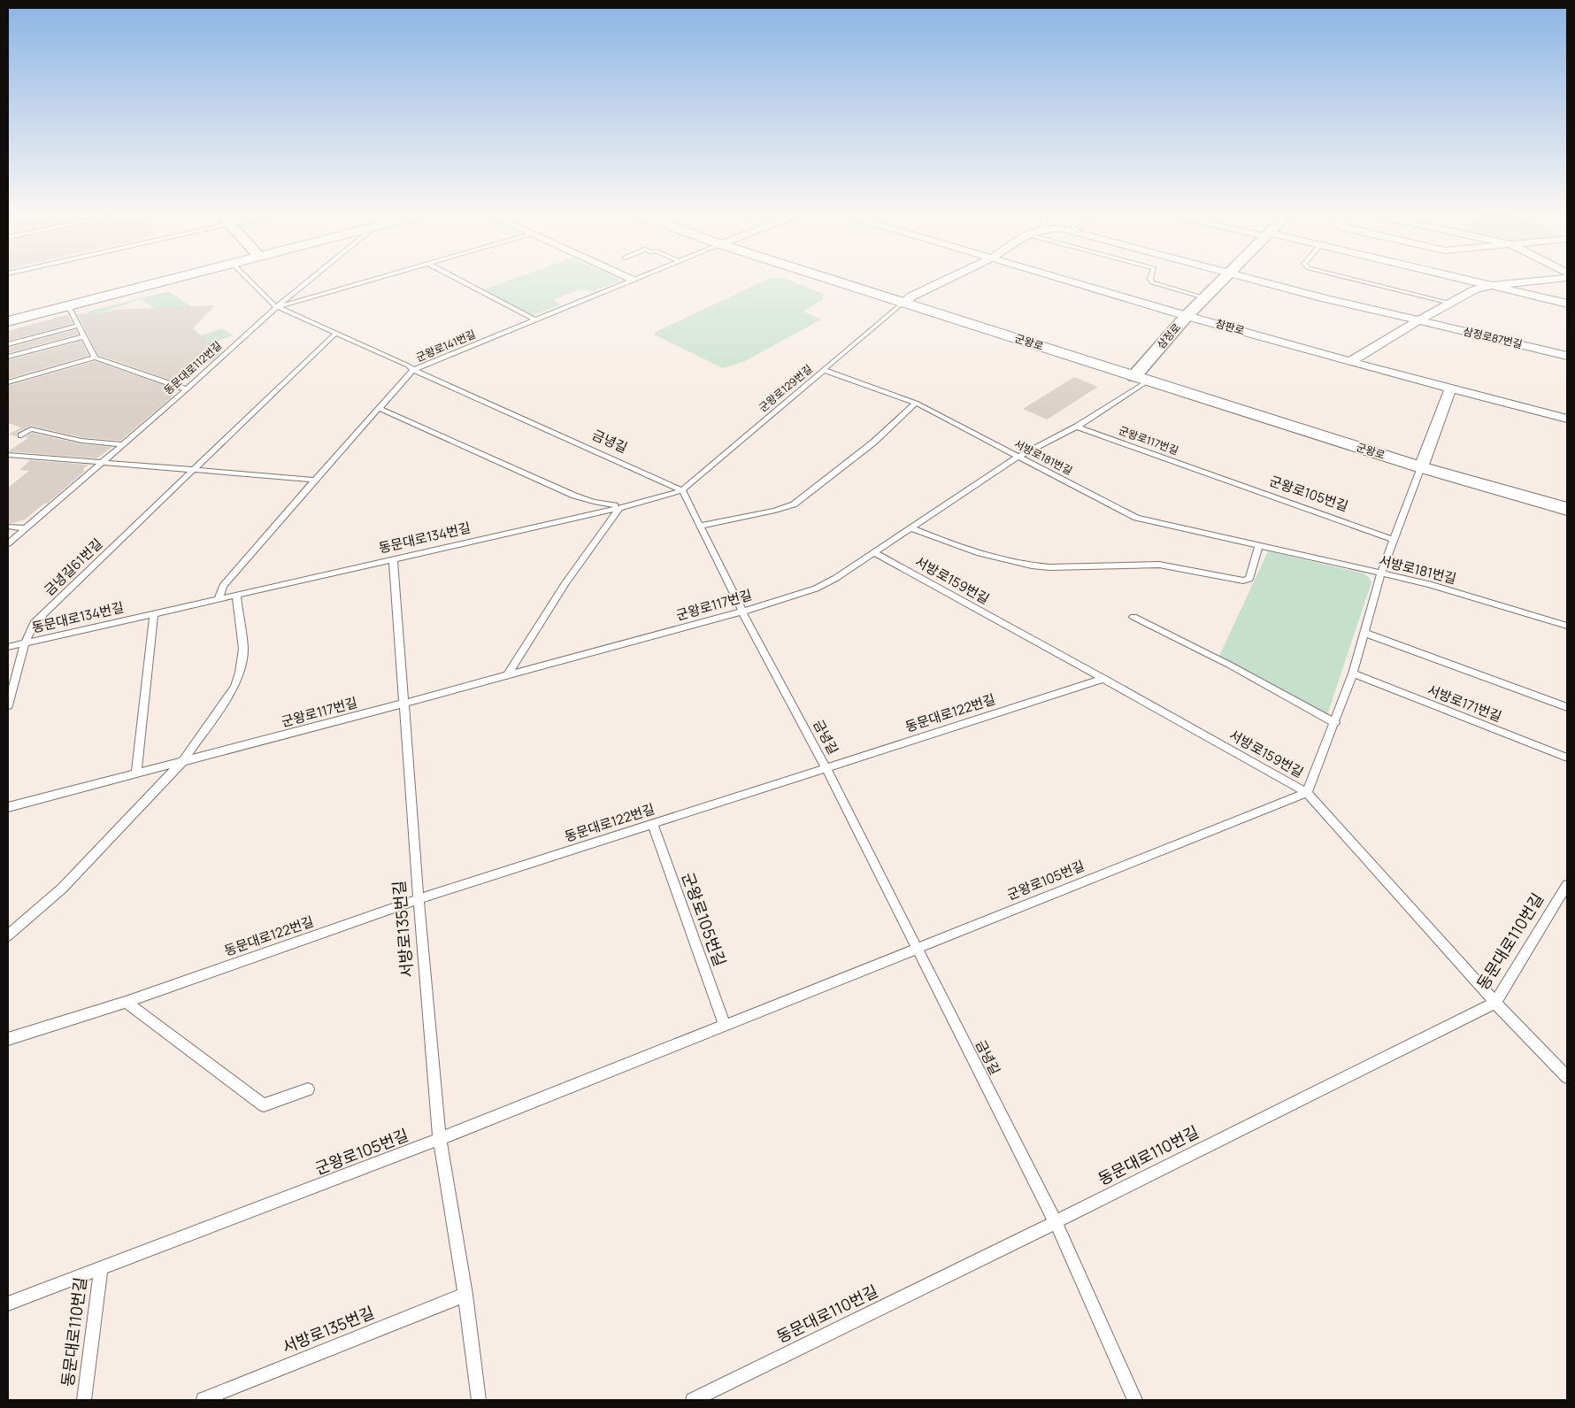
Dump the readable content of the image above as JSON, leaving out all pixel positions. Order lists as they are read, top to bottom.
{
  "streets": {
    "main road": ["군왕로"],
    "street": ["참판로", "삼정로", "삼정로87번길"],
    "lane": [
      "군왕로141번길",
      "동문대로112번길",
      "군왕로129번길",
      "군왕로117번길",
      "금녕길",
      "서방로181번길",
      "군왕로105번길",
      "동문대로134번길",
      "금녕길61번길",
      "서방로159번길",
      "서방로171번길",
      "동문대로122번길",
      "서방로135번길",
      "동문대로110번길"
    ]
  },
  "crossings": [
    ["참판로", "삼정로"],
    ["삼정로", "군왕로"],
    ["삼정로", "군왕로117번길"],
    ["군왕로", "군왕로129번길"],
    ["군왕로", "군왕로117번길"],
    ["군왕로141번길", "금녕길"],
    ["군왕로141번길", "동문대로134번길"],
    ["동문대로112번길", "금녕길"],
    ["군왕로129번길", "금녕길"],
    ["군왕로129번길", "서방로181번길"],
    ["군왕로129번길", "동문대로134번길"],
    ["군왕로117번길", "금녕길"],
    ["군왕로117번길", "서방로181번길"],
    ["군왕로117번길", "군왕로105번길"],
    ["군왕로117번길", "서방로159번길"],
    ["군왕로117번길", "서방로135번길"],
    ["금녕길", "군왕로105번길"],
    ["금녕길", "동문대로134번길"],
    ["금녕길", "금녕길61번길"],
    ["금녕길", "동문대로122번길"],
    ["금녕길", "동문대로110번길"],
    ["군왕로105번길", "서방로159번길"],
    ["군왕로105번길", "동문대로122번길"],
    ["군왕로105번길", "서방로135번길"],
    ["군왕로105번길", "동문대로110번길"],
    ["동문대로134번길", "금녕길61번길"],
    ["동문대로134번길", "서방로135번길"],
    ["서방로159번길", "동문대로122번길"],
    ["서방로159번길", "동문대로110번길"],
    ["동문대로122번길", "서방로135번길"]
  ]
}
